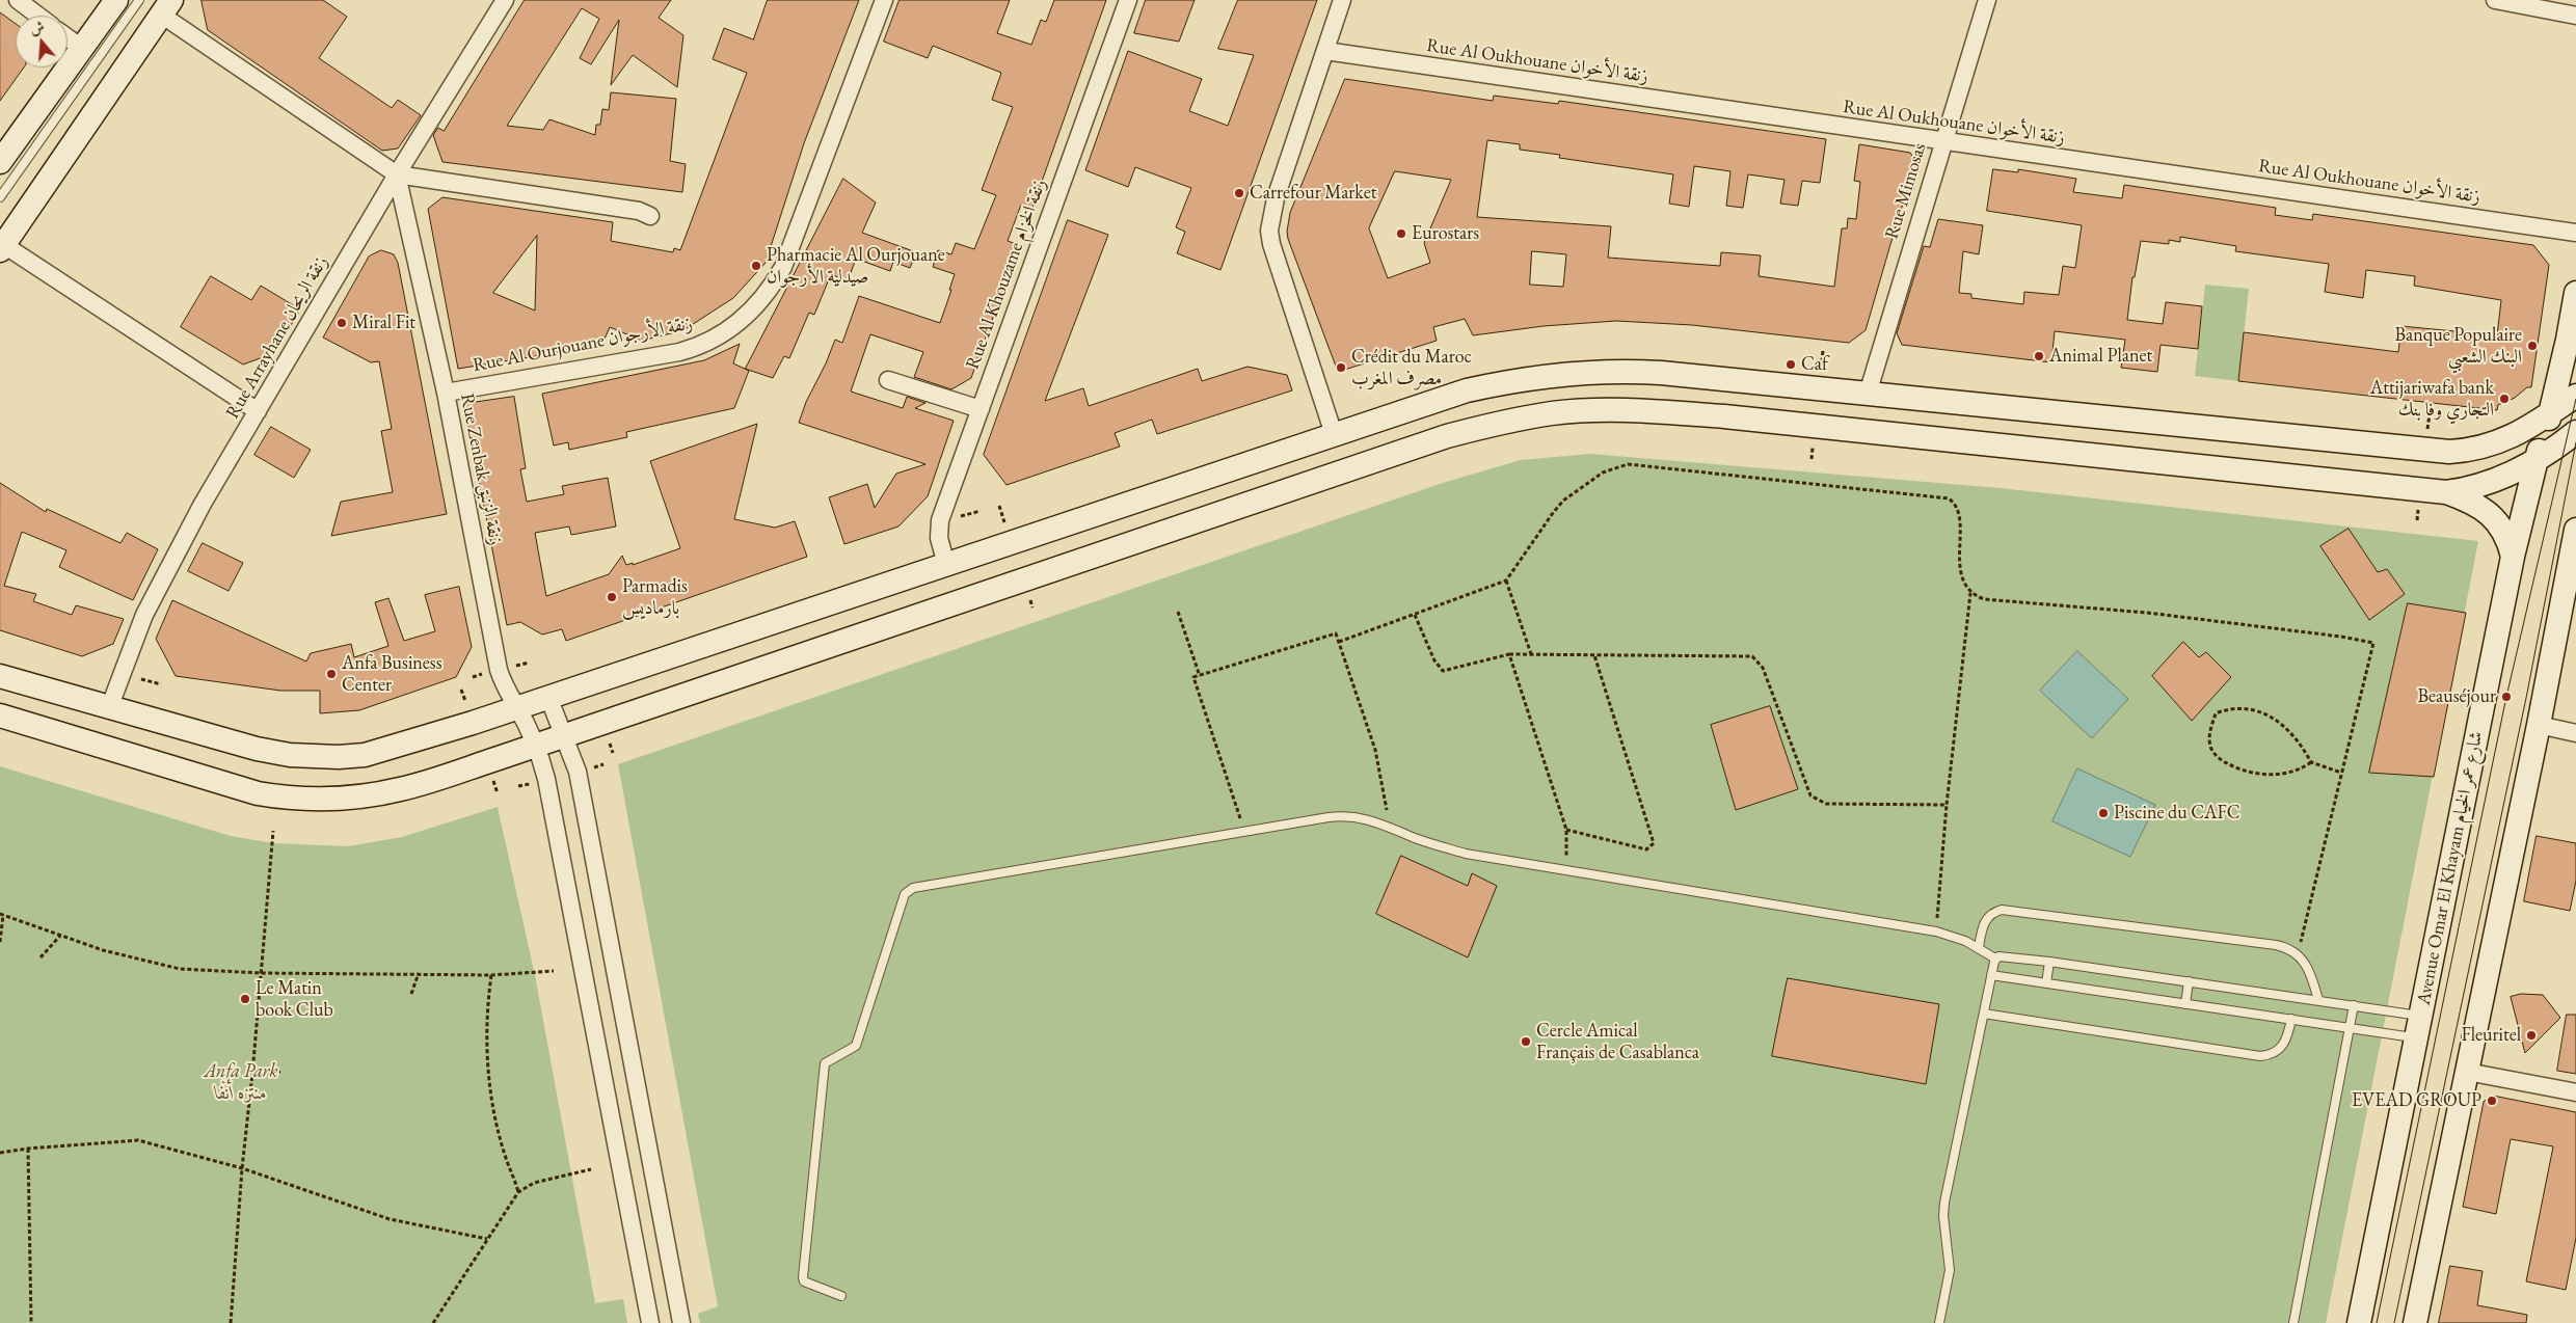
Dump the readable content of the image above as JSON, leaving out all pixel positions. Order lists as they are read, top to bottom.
{
  "streets": {
    "main road": ["Avenue Omar El Khayam شارع عمر الخيام"],
    "street": [
      "Rue Al Oukhouane زنقة الأخوان",
      "Rue Mimosas",
      "Rue Al Khouzame زنقة الخزام",
      "Rue Arrayhane زنقة الريحان",
      "Rue Al Ourjouane زنقة الأرجوان",
      "Rue Zenbak زنقة الزنبق"
    ]
  },
  "crossings": [
    ["Rue Al Oukhouane زنقة الأخوان", "Rue Mimosas"],
    ["Rue Arrayhane زنقة الريحان", "Rue Zenbak زنقة الزنبق"],
    ["Rue Al Ourjouane زنقة الأرجوان", "Rue Zenbak زنقة الزنبق"]
  ],
  "parks": ["Anfa Park منتزه أنفا"],
  "places": [
    "Carrefour Market",
    "Eurostars",
    "Pharmacie Al Ourjouane صيدلية الأرجوان",
    "Miral Fit",
    "Banque Populaire البنك الشعبي",
    "Animal Planet",
    "Caf",
    "Crédit du Maroc مصرف المغرب",
    "Attijariwafa bank التجاري وفا بنك",
    "Parmadis بارماديس",
    "Anfa Business Center",
    "Beauséjour",
    "Piscine du CAFC",
    "Le Matin book Club",
    "Fleuritel",
    "Cercle Amical Français de Casablanca",
    "EVEAD GROUP"
  ],
  "north": "top"
}
